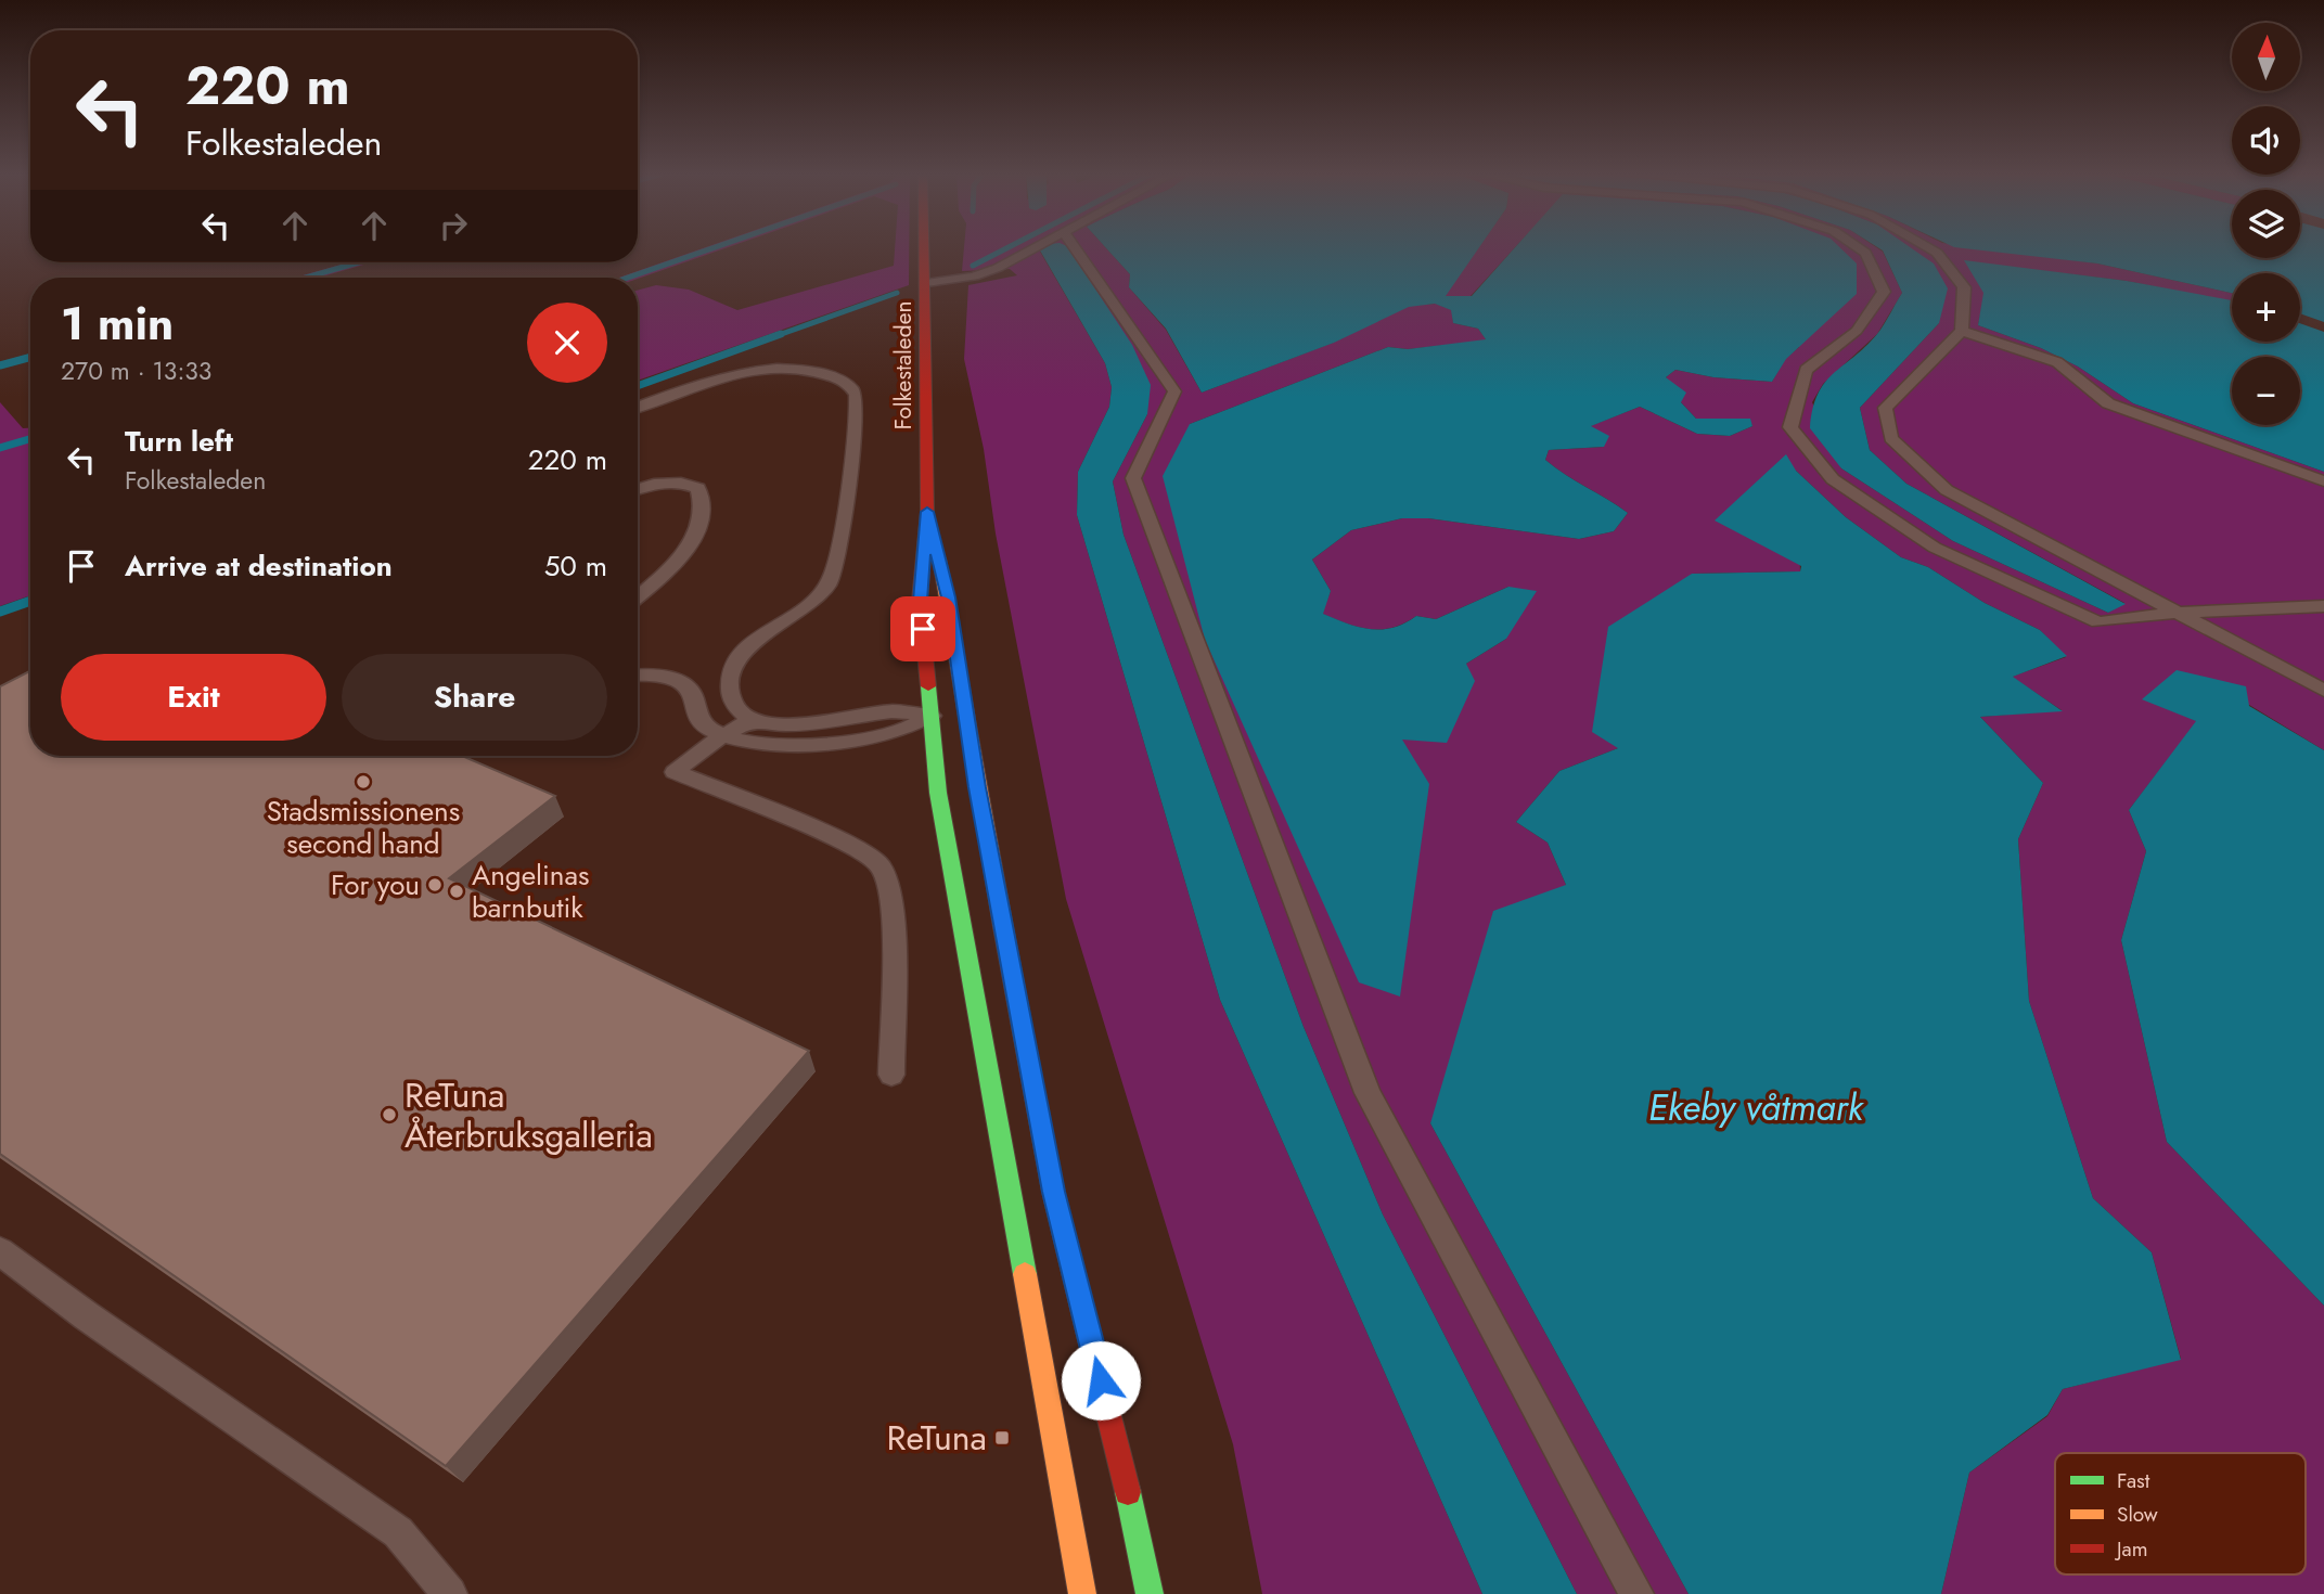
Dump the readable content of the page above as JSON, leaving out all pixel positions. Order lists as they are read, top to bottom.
{
  "streets": {
    "main road": ["Folkestaleden"]
  },
  "water": ["Ekeby våtmark"],
  "places": {
    "other": [
      "Stadsmissionens second hand",
      "For you",
      "Angelinas barnbutik",
      "ReTuna Återbruksgalleria"
    ],
    "transit": ["ReTuna"]
  },
  "legend": ["Fast", "Slow", "Jam"],
  "north": "top",
  "page": {
    "map_buttons": ["+", "−"],
    "turn": ["220 m", "Folkestaleden"],
    "heading": ["1 min", "270 m · 13:33"],
    "list": [
      {
        "name": "Turn left",
        "note": "Folkestaleden",
        "value": "220 m"
      },
      {
        "name": "Arrive at destination",
        "value": "50 m"
      }
    ],
    "buttons": ["Exit", "Share"]
  }
}
